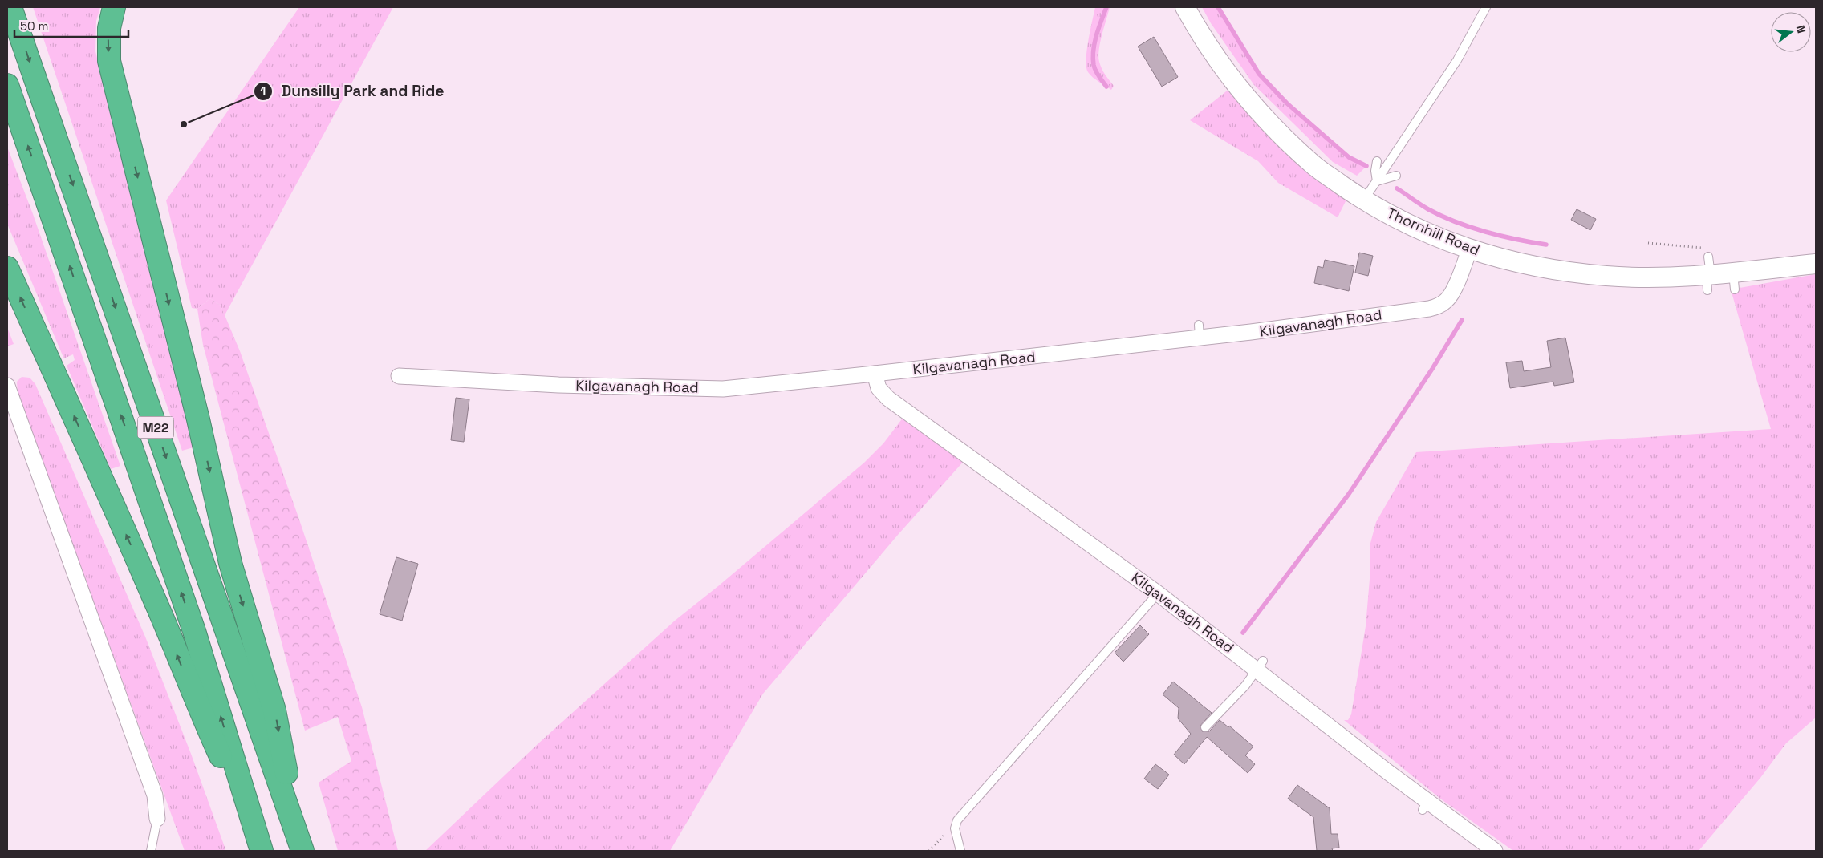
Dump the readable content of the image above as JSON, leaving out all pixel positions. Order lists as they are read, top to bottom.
{
  "streets": {
    "highway": ["M22"],
    "street": ["Thornhill Road", "Kilgavanagh Road"]
  },
  "crossings": [
    ["Thornhill Road", "Kilgavanagh Road"]
  ],
  "places": ["Dunsilly Park and Ride"],
  "scale_bar": "50 m",
  "north": "right"
}
